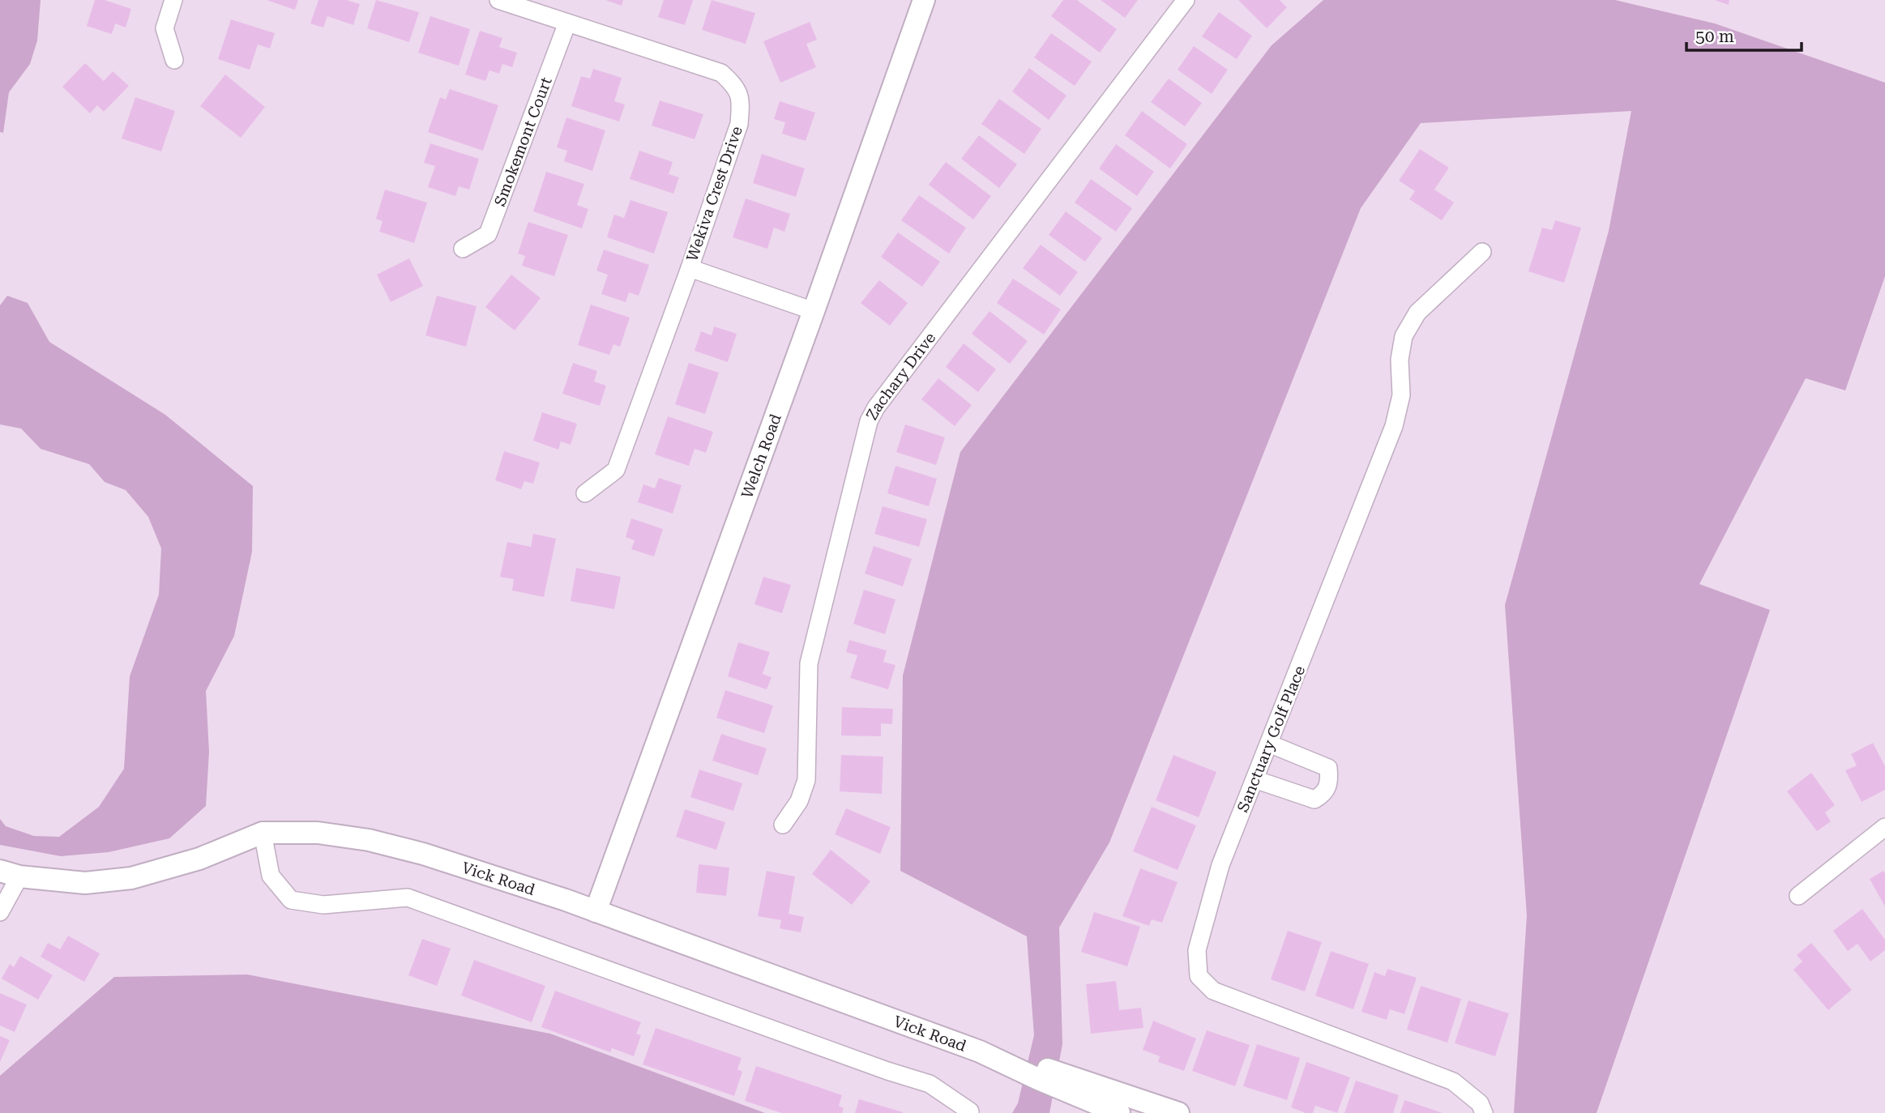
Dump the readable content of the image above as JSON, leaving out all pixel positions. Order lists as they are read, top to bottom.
{
  "streets": {
    "street": [
      "Smokemont Court",
      "Wekiva Crest Drive",
      "Zachary Drive",
      "Welch Road",
      "Sanctuary Golf Place",
      "Vick Road"
    ]
  },
  "crossings": [
    ["Smokemont Court", "Wekiva Crest Drive"],
    ["Welch Road", "Vick Road"]
  ],
  "scale_bar": "50 m"
}
